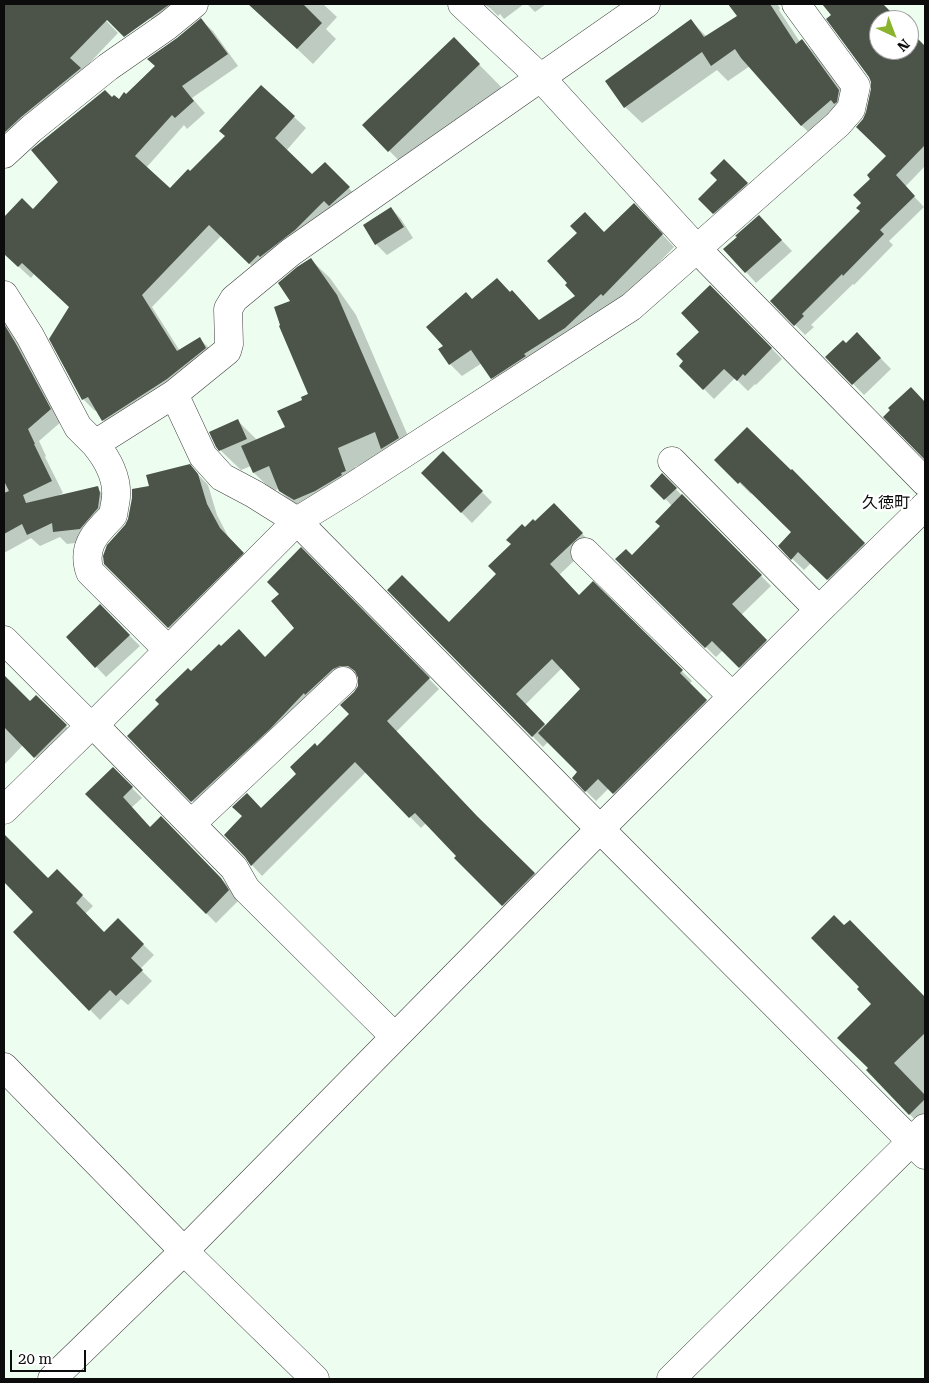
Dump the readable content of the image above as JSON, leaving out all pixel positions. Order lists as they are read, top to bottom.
{
  "districts": ["久徳町"],
  "scale_bar": "20 m",
  "north": "bottom right"
}
